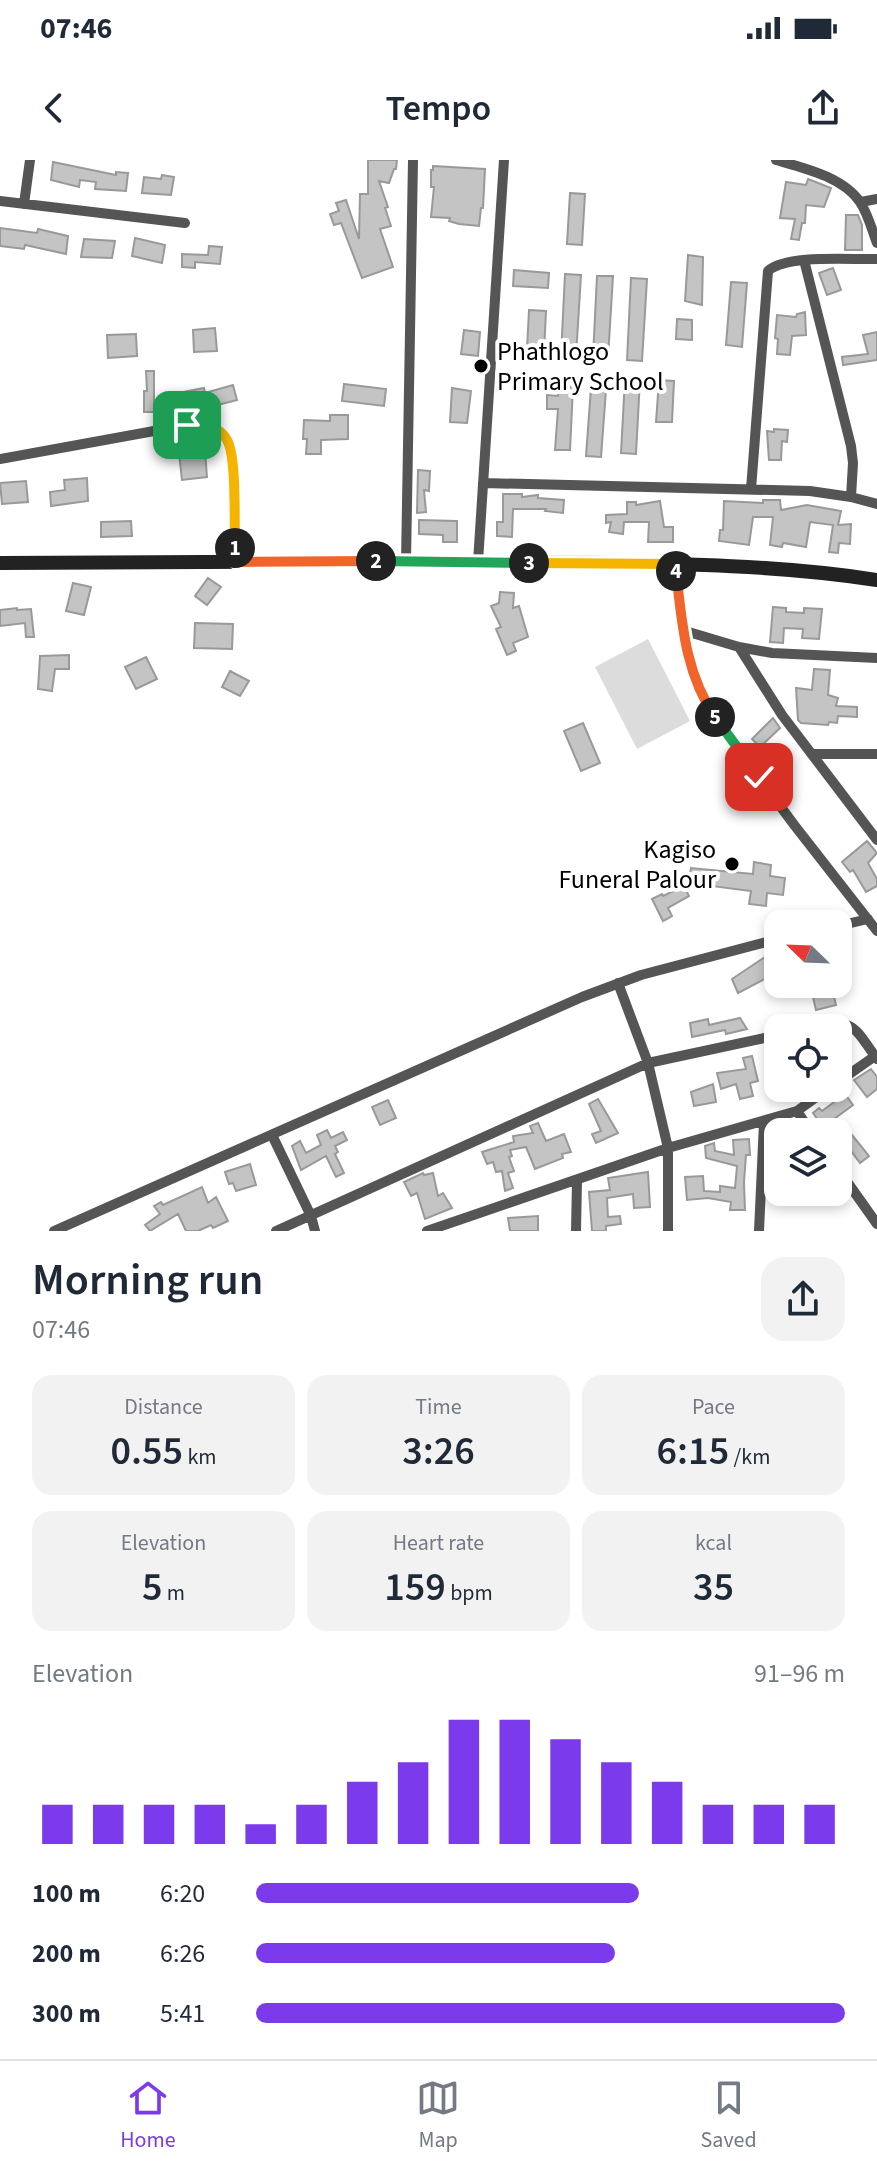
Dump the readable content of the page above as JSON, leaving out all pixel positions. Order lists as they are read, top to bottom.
{
  "places": ["Phathlogo Primary School", "Kagiso Funeral Palour"],
  "north": "top left",
  "page": {
    "status": "07:46",
    "header": "Tempo",
    "pins": [
      "1",
      "2",
      "3",
      "4",
      "5"
    ],
    "heading": ["Morning run", "07:46"],
    "stats": [
      ["Distance", "0.55 km"],
      ["Time", "3:26"],
      ["Pace", "6:15 /km"],
      ["Elevation", "5 m"],
      ["Heart rate", "159 bpm"],
      ["kcal", "35"]
    ],
    "chart": ["Elevation", "91–96 m"],
    "list": [
      {
        "name": "100 m",
        "note": "6:20"
      },
      {
        "name": "200 m",
        "note": "6:26"
      },
      {
        "name": "300 m",
        "note": "5:41"
      }
    ],
    "tabs": ["Home", "Map", "Saved"]
  }
}
